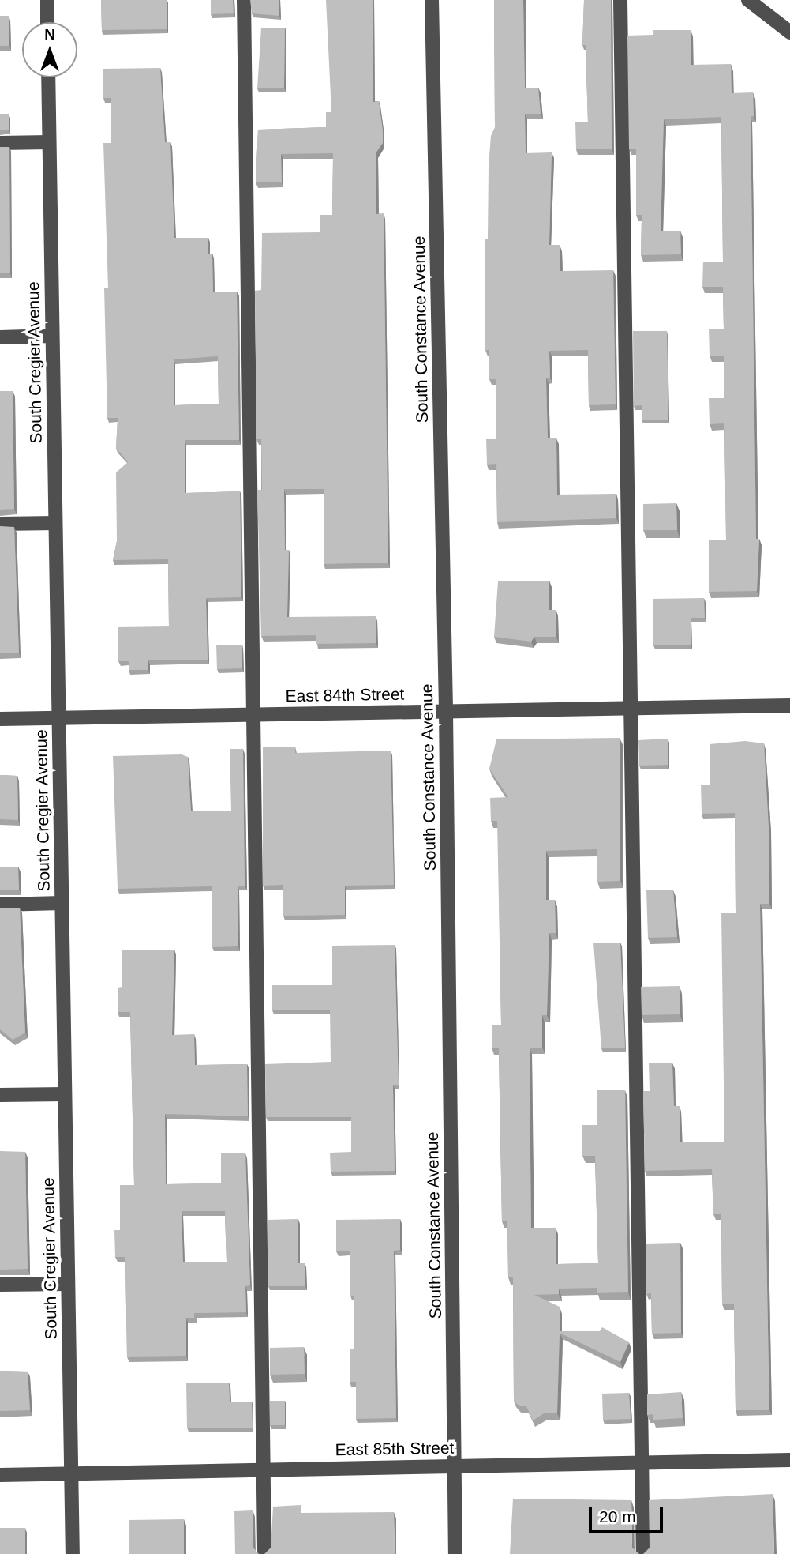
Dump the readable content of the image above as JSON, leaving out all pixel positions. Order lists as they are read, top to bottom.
{
  "streets": {
    "street": [
      "South Constance Avenue",
      "South Cregier Avenue",
      "East 84th Street",
      "East 85th Street"
    ]
  },
  "crossings": [
    ["South Constance Avenue", "East 84th Street"],
    ["South Constance Avenue", "East 85th Street"],
    ["South Cregier Avenue", "East 84th Street"],
    ["South Cregier Avenue", "East 85th Street"]
  ],
  "scale_bar": "20 m",
  "north": "top"
}
